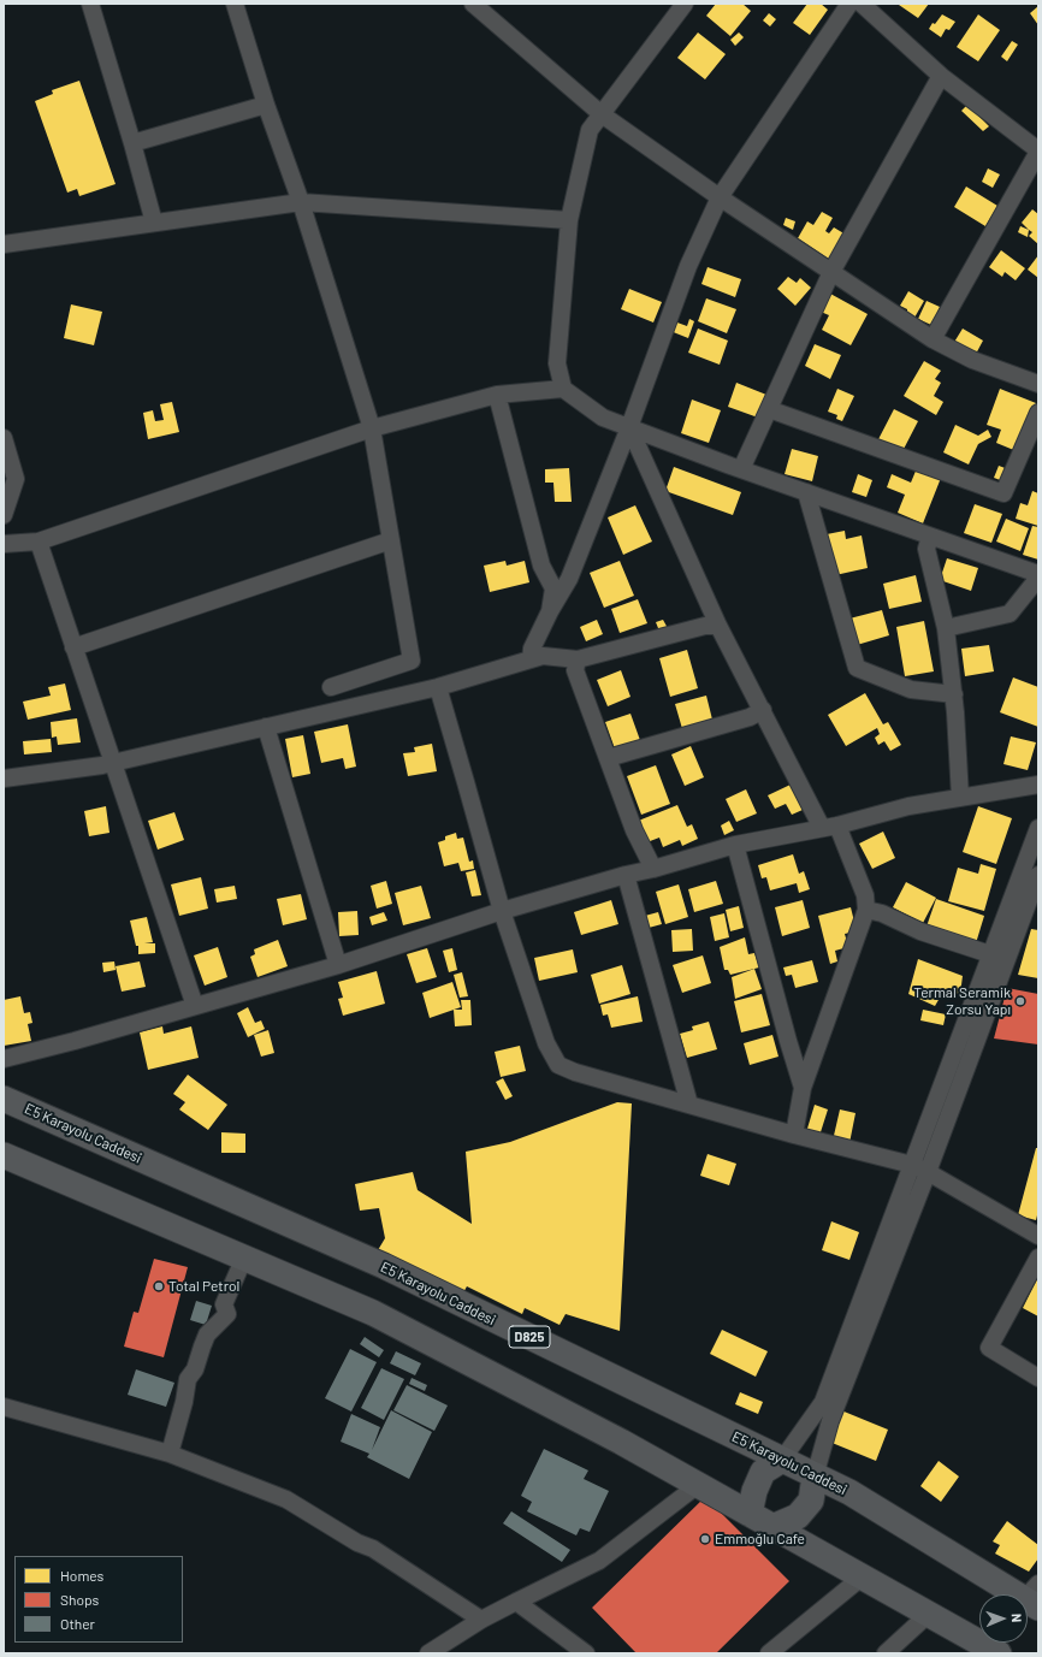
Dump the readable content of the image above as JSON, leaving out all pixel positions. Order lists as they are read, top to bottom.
{
  "streets": {
    "highway": ["E5 Karayolu Caddesi", "D825"]
  },
  "places": ["Termal Seramik Zorsu Yapı", "Total Petrol", "Emmoğlu Cafe"],
  "legend": ["Homes", "Shops", "Other"],
  "north": "right"
}
